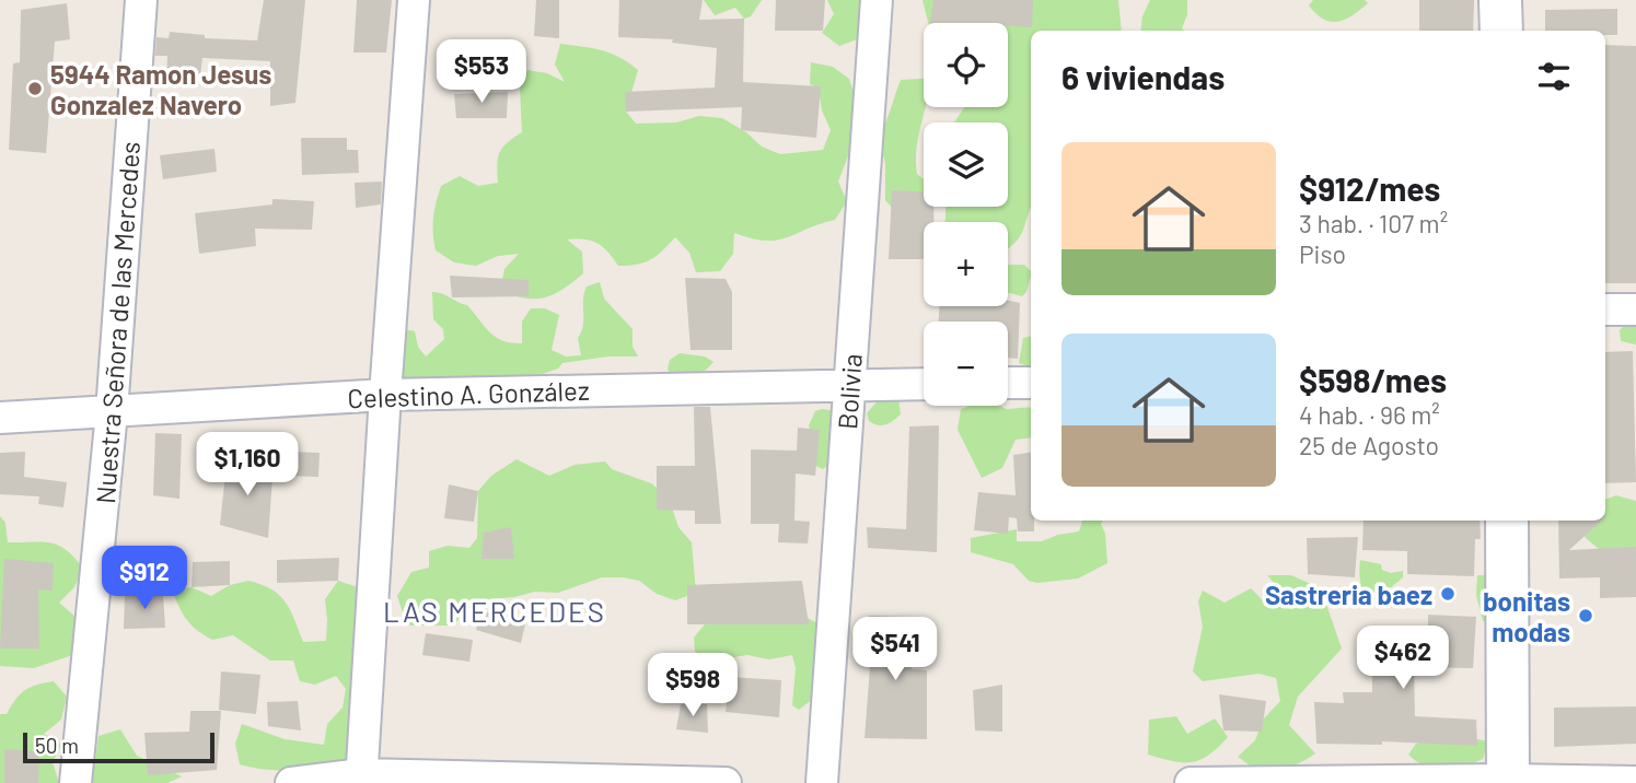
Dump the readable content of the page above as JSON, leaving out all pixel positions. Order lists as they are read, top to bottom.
{
  "streets": {
    "street": ["Nuestra Señora de las Mercedes", "Bolivia", "Celestino A. González"]
  },
  "crossings": [
    ["Nuestra Señora de las Mercedes", "Celestino A. González"],
    ["Bolivia", "Celestino A. González"]
  ],
  "districts": ["LAS MERCEDES"],
  "places": ["5944 Ramon Jesus Gonzalez Navero", "Sastreria baez", "bonitas modas"],
  "scale_bar": "50 m",
  "page": {
    "map_buttons": ["+", "−"],
    "heading": "6 viviendas",
    "price": [
      "$553",
      "$1,160",
      "$912",
      "$541",
      "$462",
      "$598"
    ],
    "list": [
      {
        "name": "$912/mes",
        "note": "3 hab. · 107 m² · Piso"
      },
      {
        "name": "$598/mes",
        "note": "4 hab. · 96 m² · 25 de Agosto"
      }
    ],
    "scale": "50 m"
  }
}
